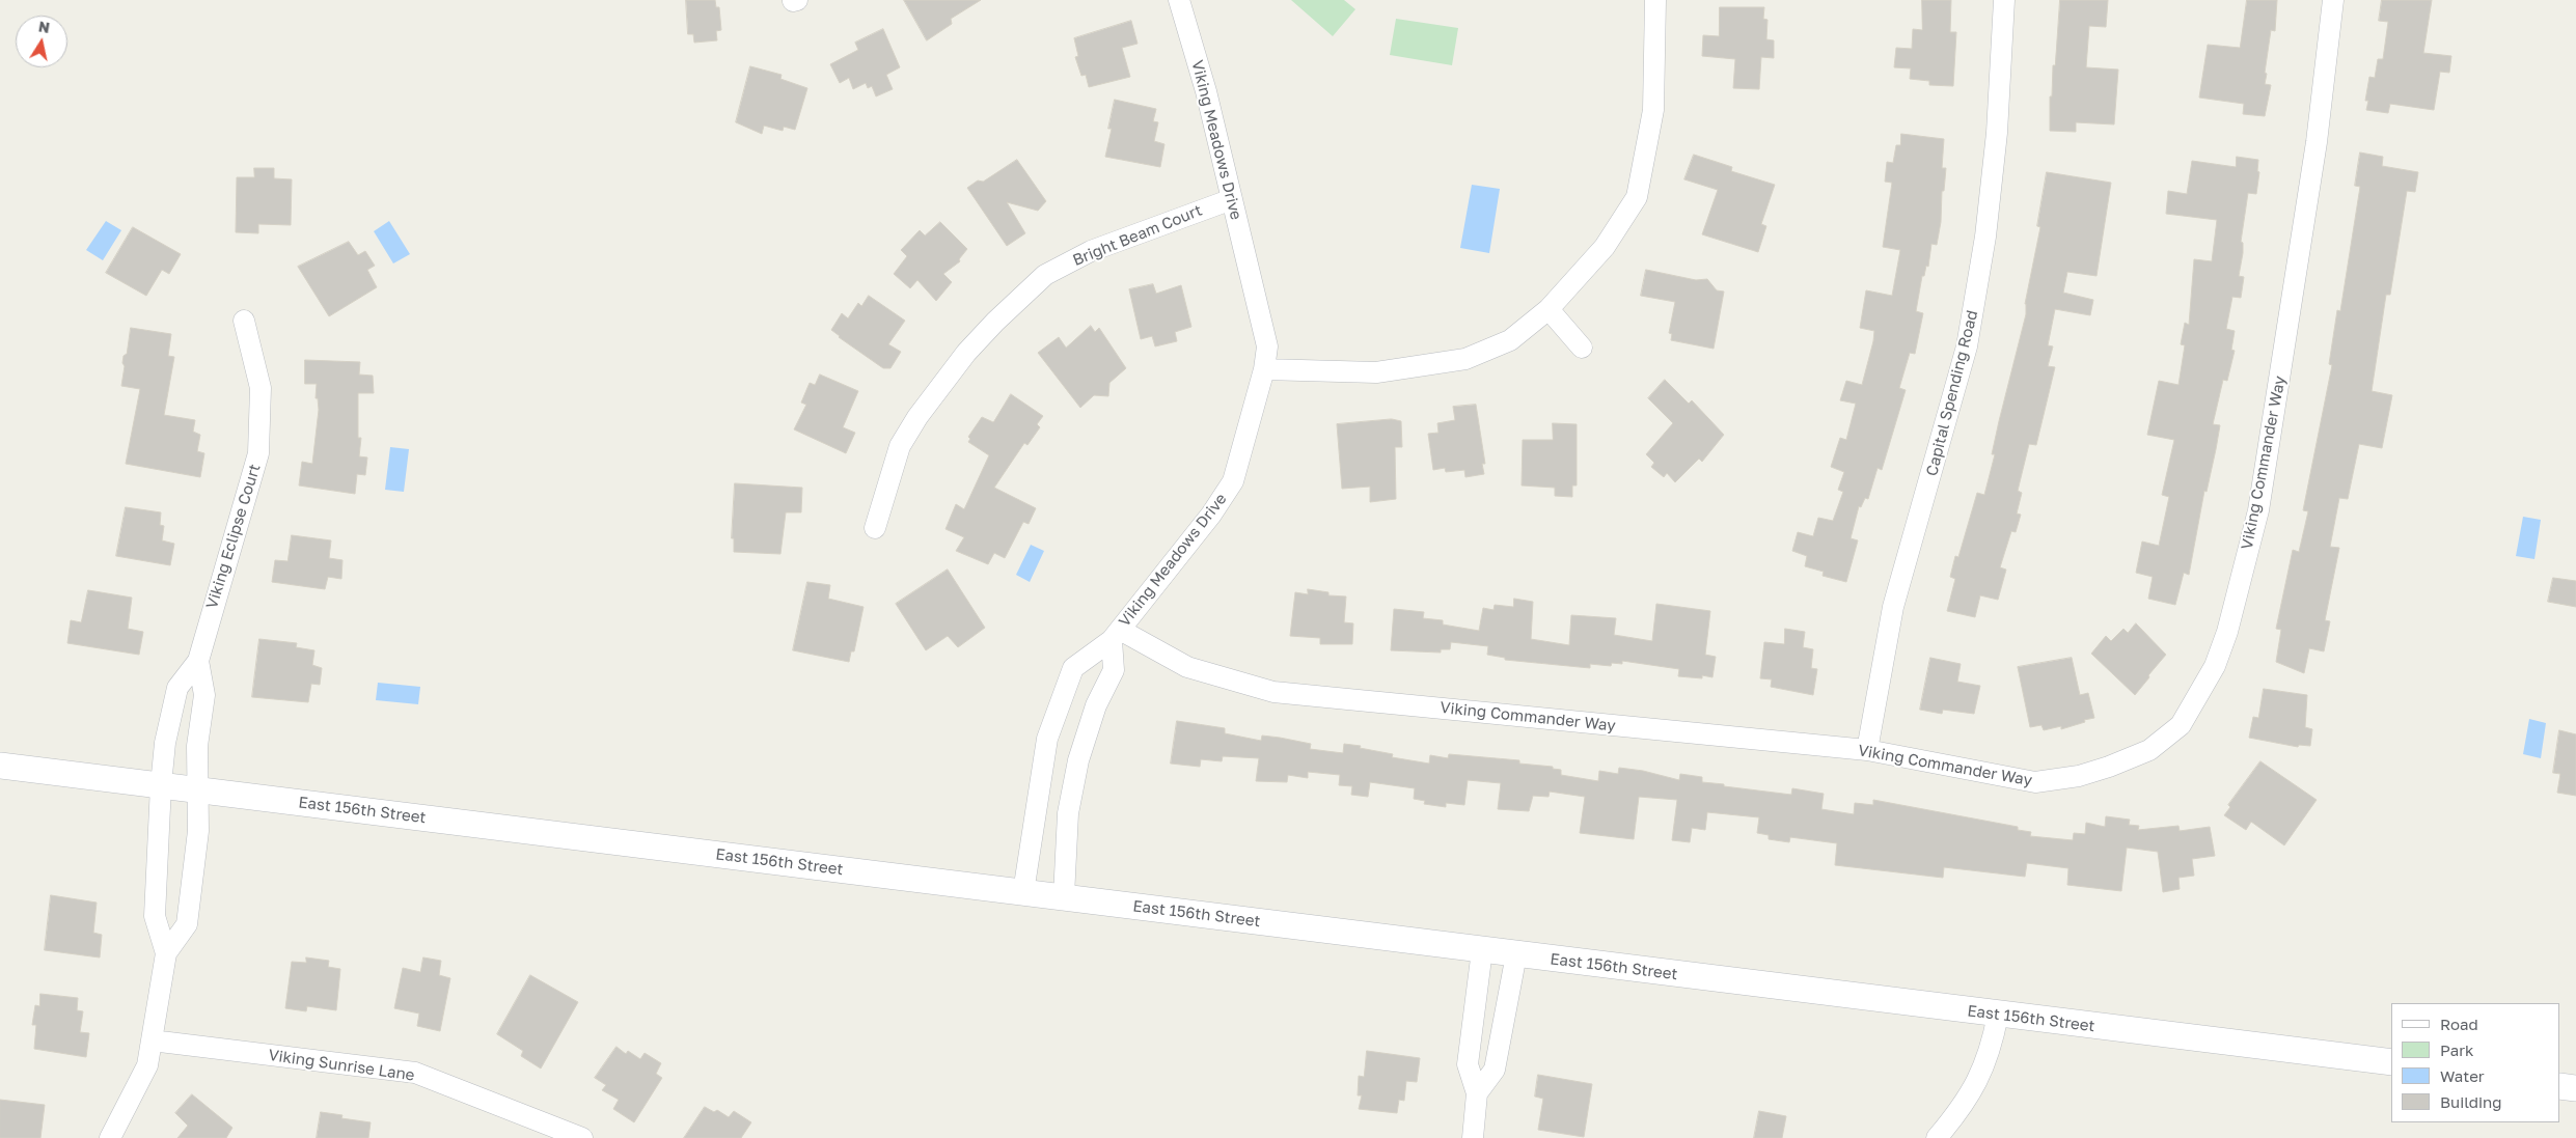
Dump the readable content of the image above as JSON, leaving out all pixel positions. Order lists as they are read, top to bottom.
{
  "streets": {
    "street": [
      "Viking Meadows Drive",
      "Bright Beam Court",
      "Capital Spending Road",
      "Viking Commander Way",
      "Viking Eclipse Court",
      "East 156th Street",
      "Viking Sunrise Lane"
    ]
  },
  "crossings": [
    ["Viking Meadows Drive", "Bright Beam Court"],
    ["Viking Meadows Drive", "Viking Commander Way"],
    ["Viking Meadows Drive", "East 156th Street"],
    ["Capital Spending Road", "Viking Commander Way"],
    ["Viking Eclipse Court", "East 156th Street"]
  ],
  "legend": [
    "Road",
    "Park",
    "Water",
    "Building"
  ],
  "north": "top"
}
